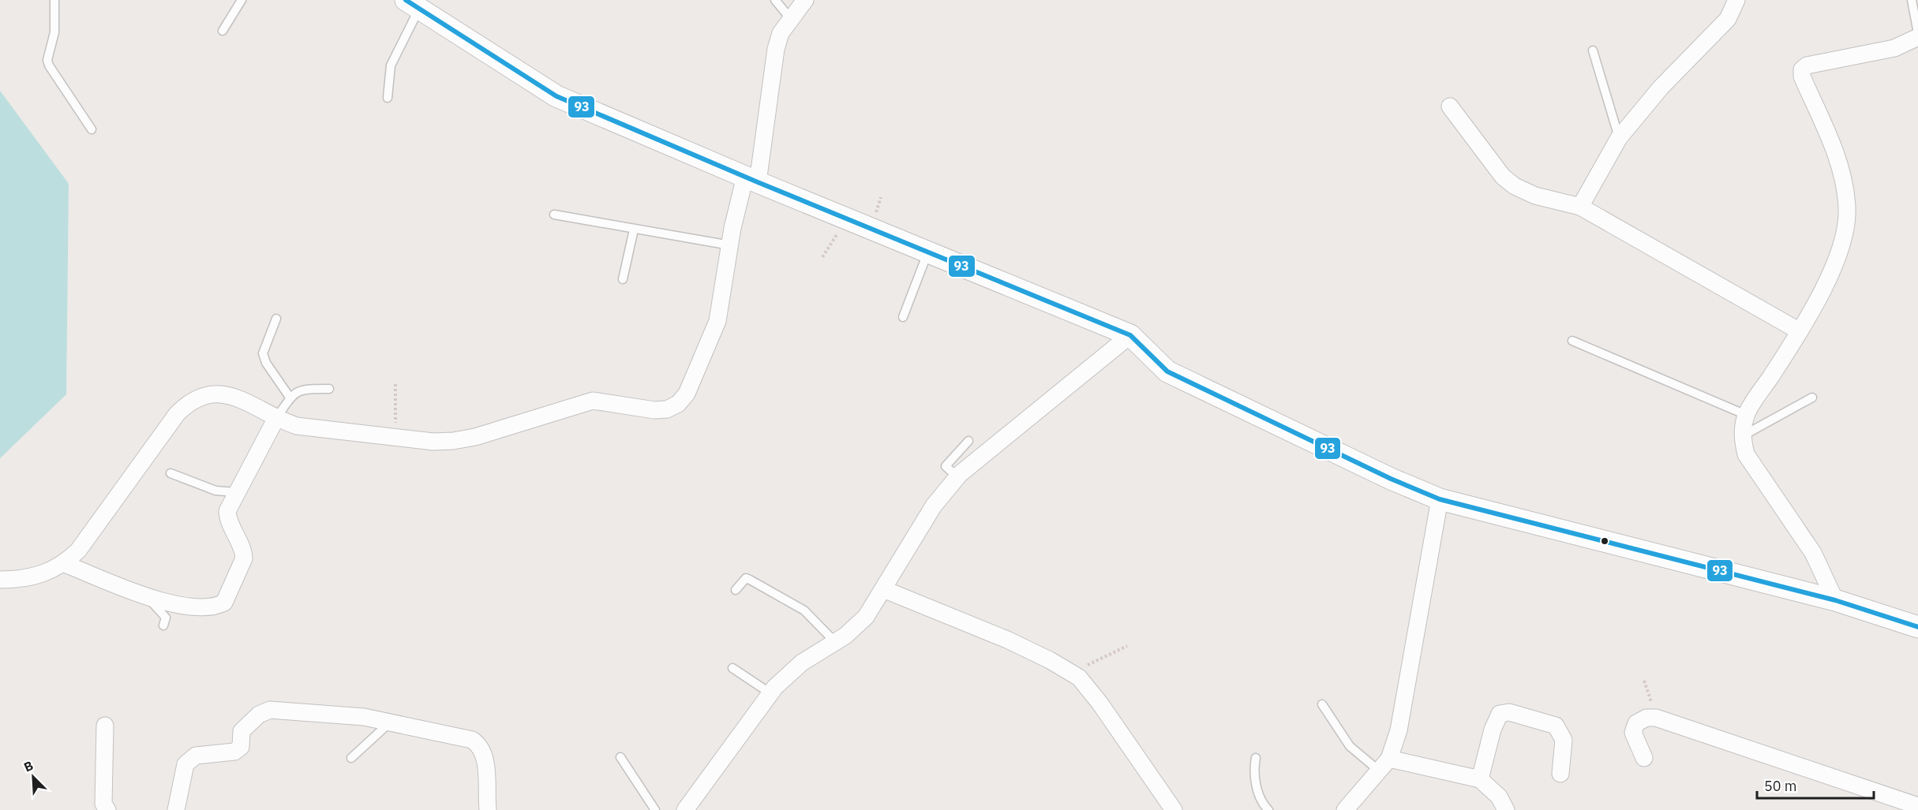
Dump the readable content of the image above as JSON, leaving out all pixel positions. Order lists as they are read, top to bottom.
{
  "lines": ["transit line 93"],
  "scale_bar": "50 m",
  "north": "top left"
}
